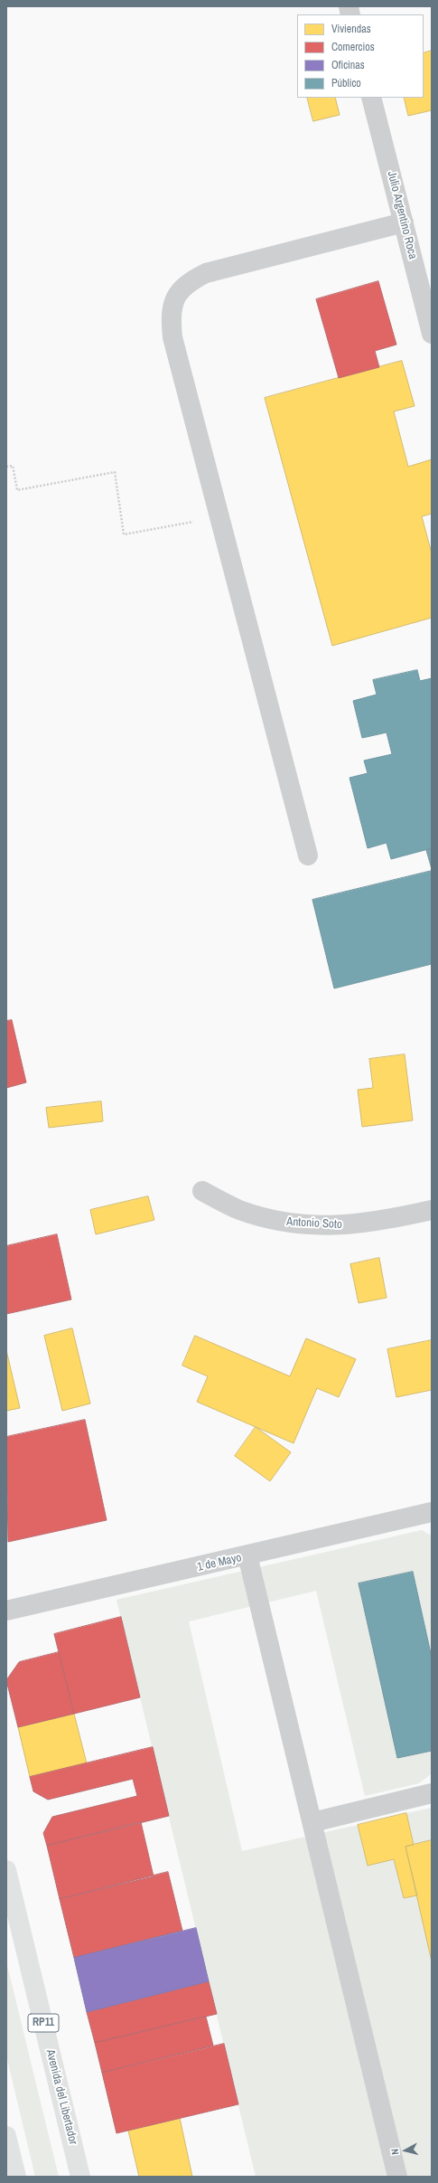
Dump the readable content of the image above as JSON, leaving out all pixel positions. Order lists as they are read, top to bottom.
{
  "streets": {
    "main road": ["RP11", "Avenida del Libertador"],
    "street": ["Julio Argentino Roca", "Antonio Soto", "1 de Mayo"]
  },
  "legend": [
    "Viviendas",
    "Comercios",
    "Oficinas",
    "Público"
  ],
  "north": "left"
}
